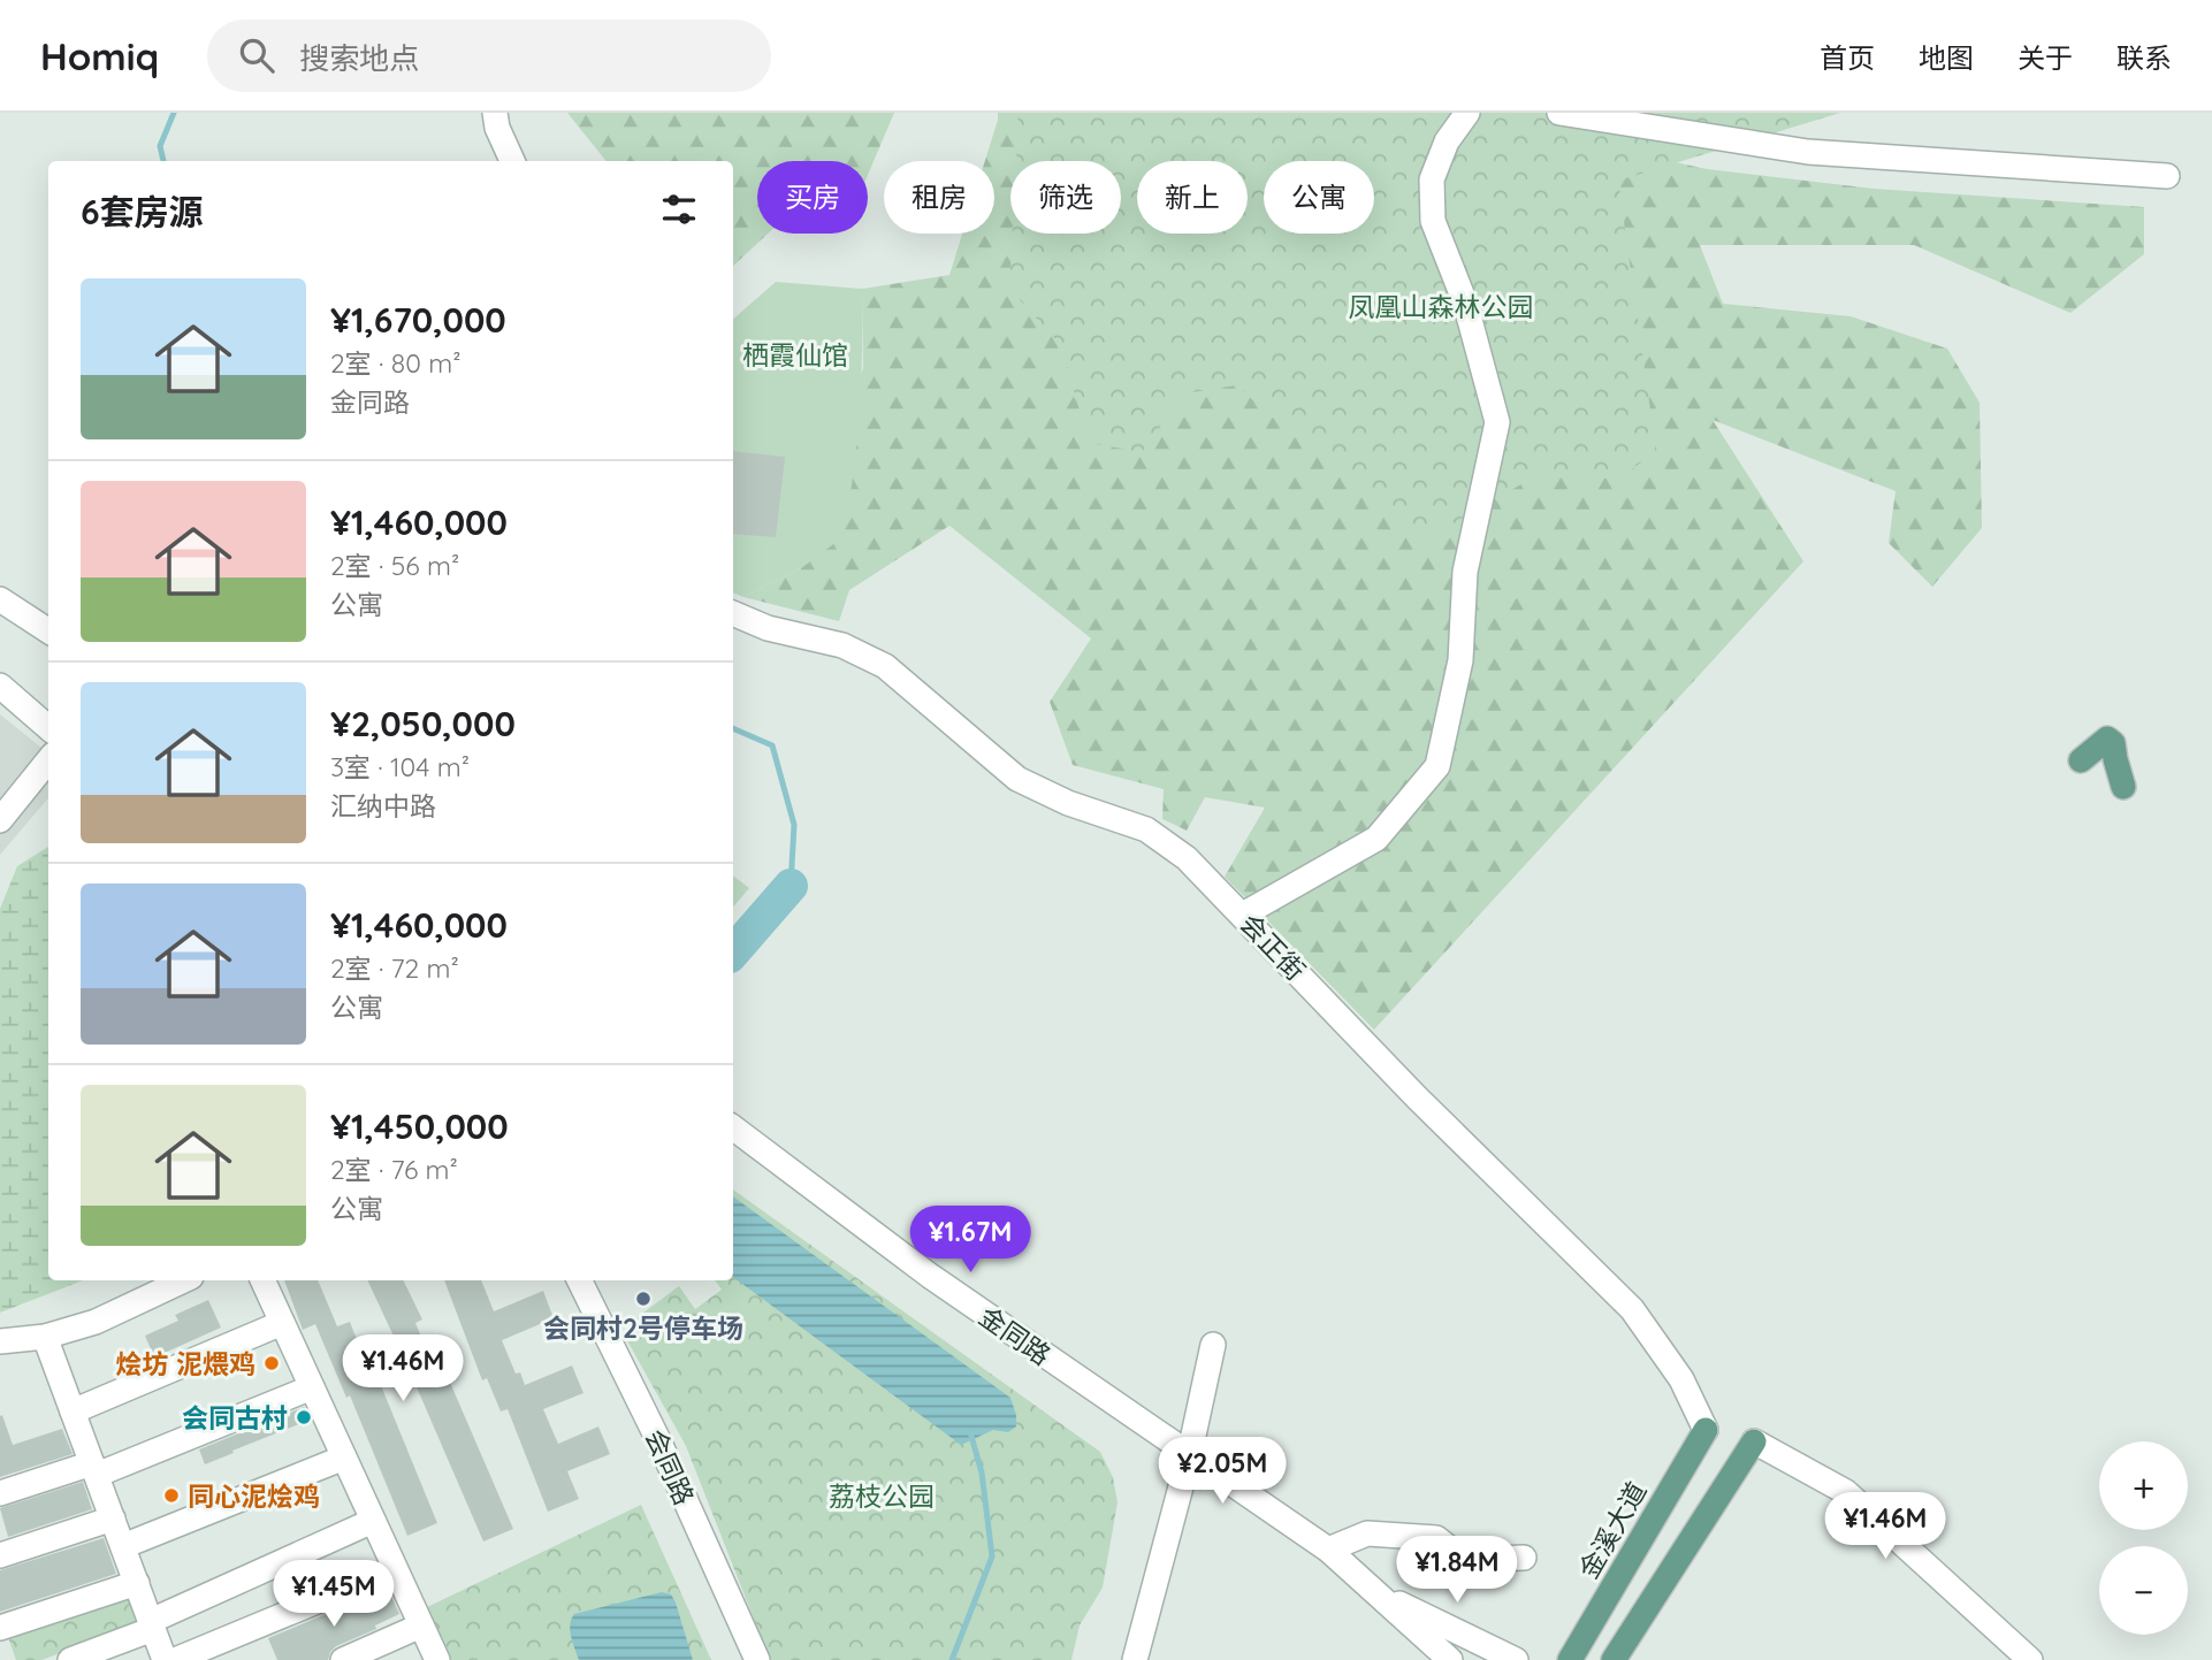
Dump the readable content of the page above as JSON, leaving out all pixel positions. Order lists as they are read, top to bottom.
{
  "streets": {
    "main road": ["金溪大道"],
    "street": ["会正街", "金同路", "会同路"]
  },
  "crossings": [
    ["会正街", "金溪大道"]
  ],
  "parks": ["凤凰山森林公园", "栖霞仙馆", "荔枝公园"],
  "places": [
    "会同村2号停车场",
    "烩坊 泥煨鸡",
    "会同古村",
    "同心泥烩鸡"
  ],
  "page": {
    "header": "Homiq",
    "search": "搜索地点",
    "nav": [
      "首页",
      "地图",
      "关于",
      "联系"
    ],
    "chip": [
      "买房",
      "租房",
      "筛选",
      "新上",
      "公寓"
    ],
    "heading": "6套房源",
    "list": [
      {
        "name": "¥1,670,000",
        "note": "2室 · 80 m² · 金同路"
      },
      {
        "name": "¥1,460,000",
        "note": "2室 · 56 m² · 公寓"
      },
      {
        "name": "¥2,050,000",
        "note": "3室 · 104 m² · 汇纳中路"
      },
      {
        "name": "¥1,460,000",
        "note": "2室 · 72 m² · 公寓"
      },
      {
        "name": "¥1,450,000",
        "note": "2室 · 76 m² · 公寓"
      }
    ],
    "price": [
      "¥1.67M",
      "¥1.46M",
      "¥2.05M",
      "¥1.46M",
      "¥1.84M",
      "¥1.45M"
    ],
    "map_buttons": ["+", "−"]
  }
}
